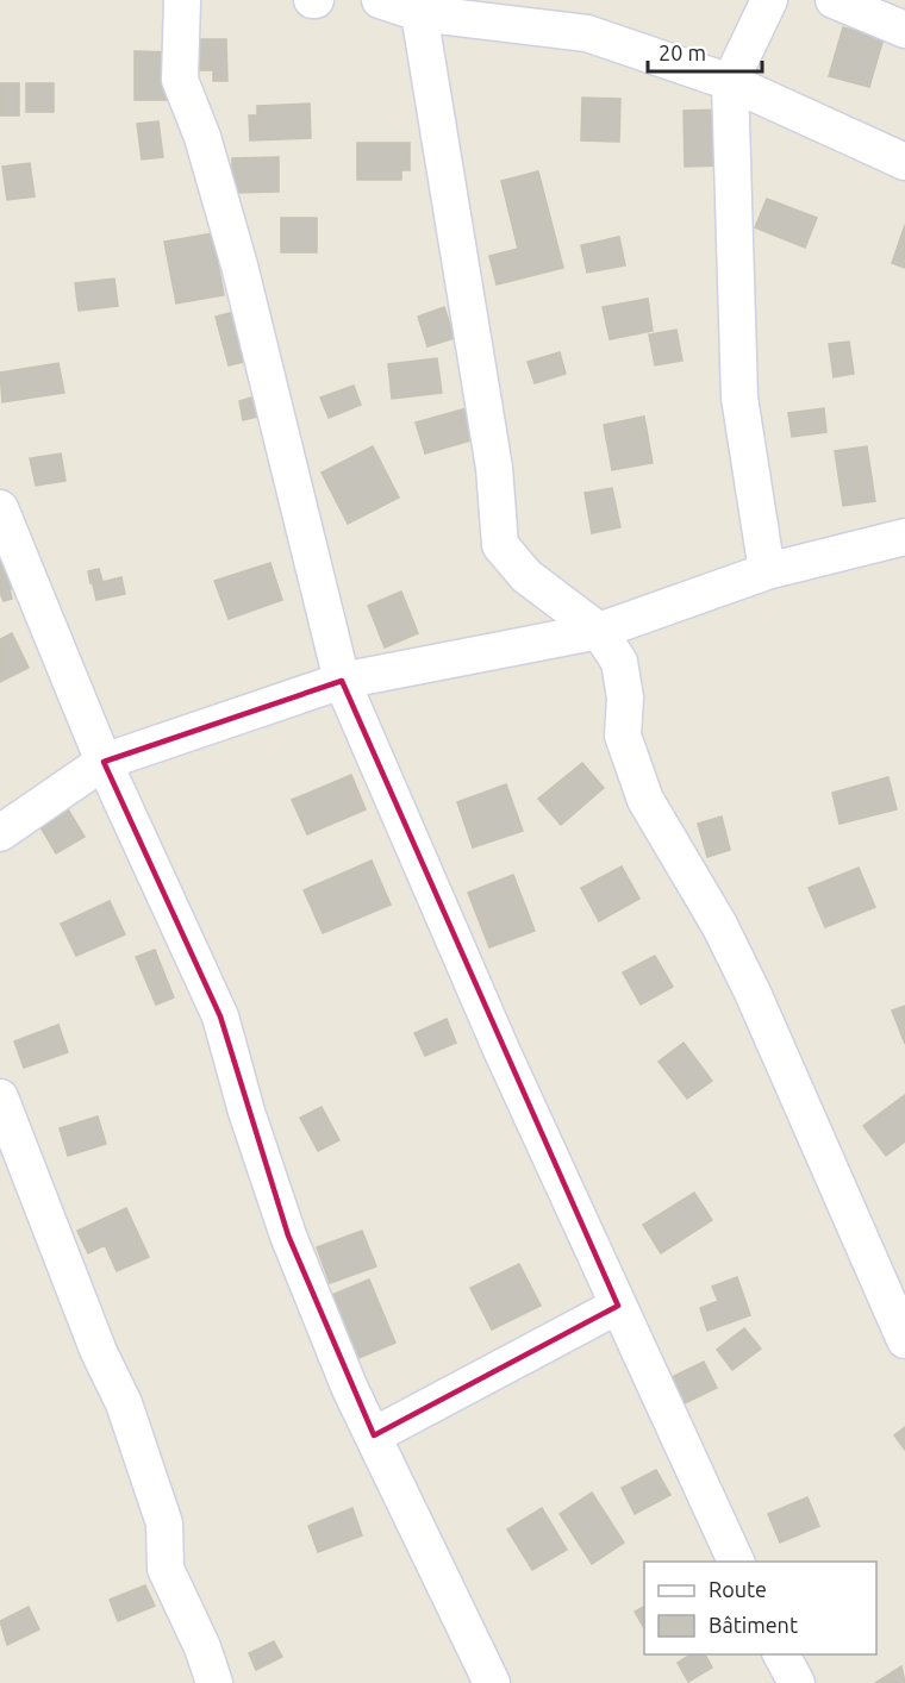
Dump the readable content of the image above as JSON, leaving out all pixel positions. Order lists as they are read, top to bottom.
{
  "legend": ["Route", "Bâtiment"],
  "scale_bar": "20 m"
}
